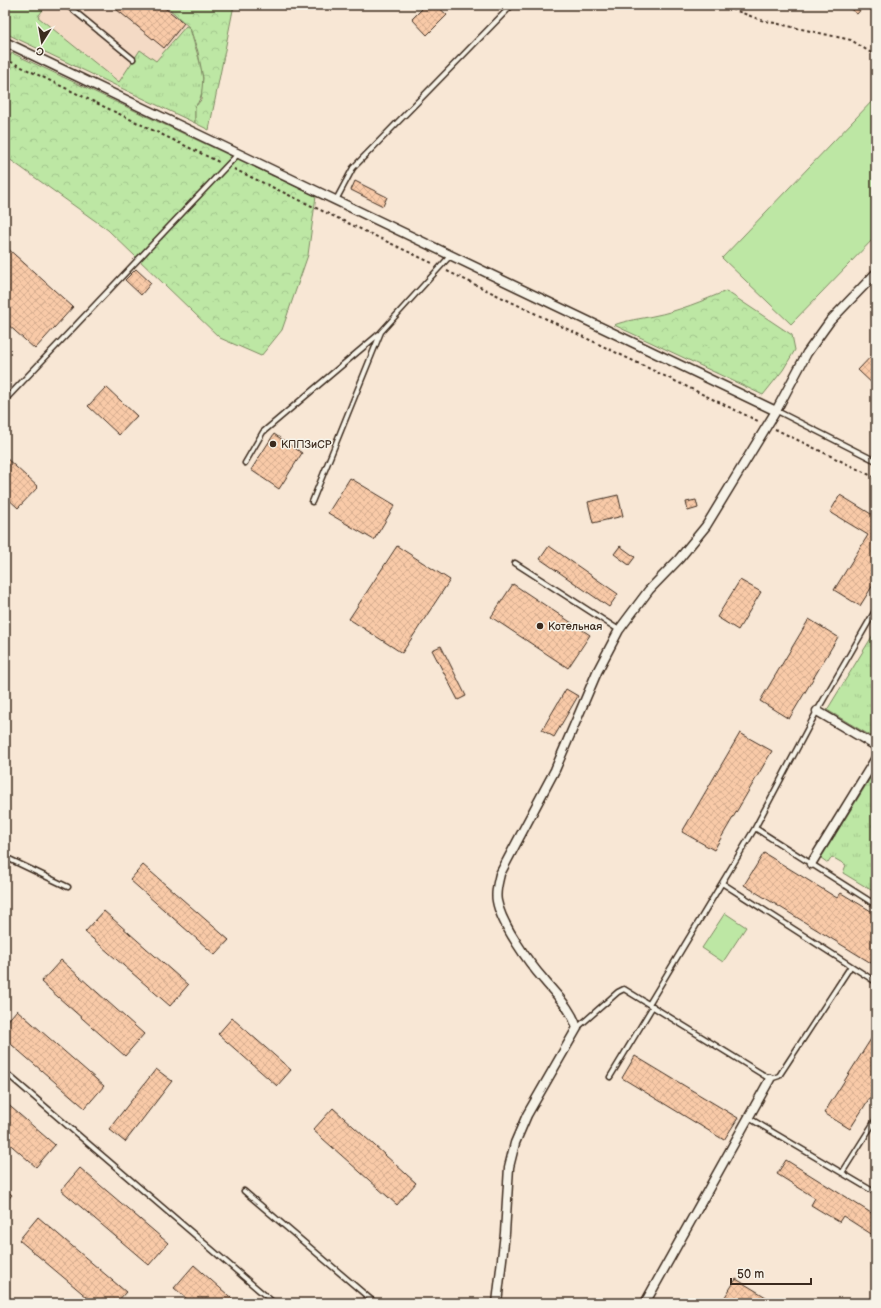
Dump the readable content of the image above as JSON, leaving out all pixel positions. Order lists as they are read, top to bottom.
{
  "places": ["КППЗиСР", "Котельная"],
  "scale_bar": "50 m",
  "north": "bottom"
}
